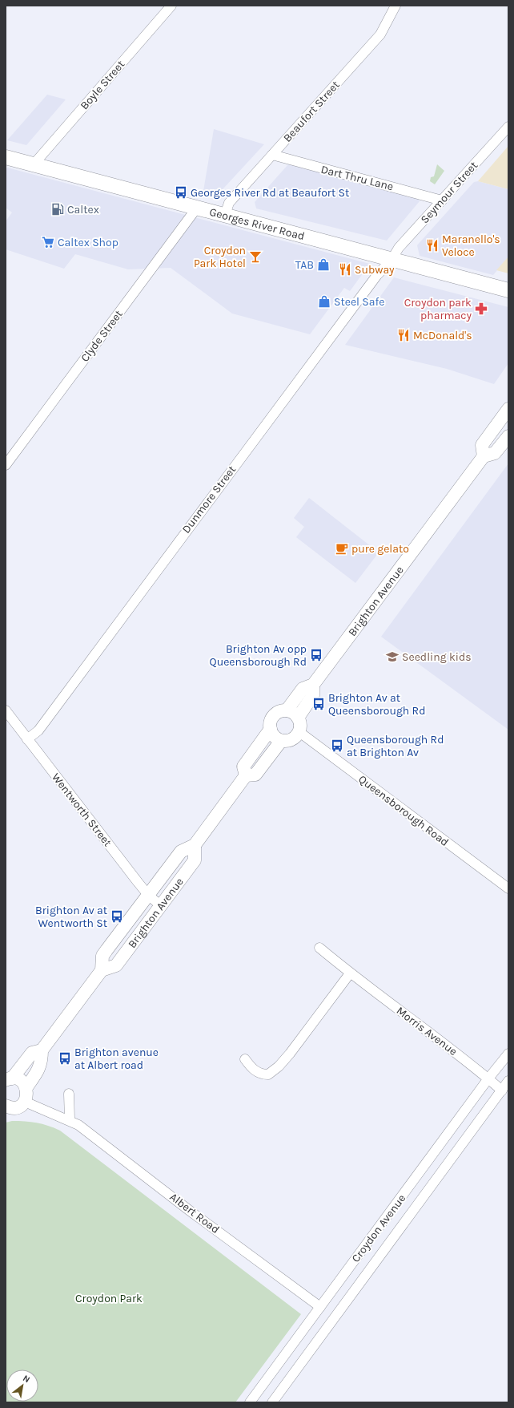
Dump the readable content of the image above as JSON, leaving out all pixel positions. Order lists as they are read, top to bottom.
{
  "streets": {
    "main road": ["Georges River Road", "Brighton Avenue"],
    "street": [
      "Boyle Street",
      "Beaufort Street",
      "Dart Thru Lane",
      "Seymour Street",
      "Clyde Street",
      "Dunmore Street",
      "Wentworth Street",
      "Queensborough Road",
      "Morris Avenue",
      "Albert Road",
      "Croydon Avenue"
    ]
  },
  "crossings": [
    ["Boyle Street", "Georges River Road"],
    ["Beaufort Street", "Dart Thru Lane"],
    ["Beaufort Street", "Georges River Road"],
    ["Dart Thru Lane", "Seymour Street"],
    ["Seymour Street", "Georges River Road"],
    ["Seymour Street", "Dunmore Street"],
    ["Georges River Road", "Clyde Street"],
    ["Georges River Road", "Dunmore Street"],
    ["Dunmore Street", "Wentworth Street"],
    ["Brighton Avenue", "Wentworth Street"],
    ["Brighton Avenue", "Queensborough Road"],
    ["Morris Avenue", "Croydon Avenue"],
    ["Albert Road", "Croydon Avenue"]
  ],
  "parks": ["Croydon Park"],
  "places": {
    "bus stop": [
      "Georges River Rd at Beaufort St",
      "Brighton Av opp Queensborough Rd",
      "Brighton Av at Queensborough Rd",
      "Queensborough Rd at Brighton Av",
      "Brighton Av at Wentworth St",
      "Brighton avenue at Albert road"
    ],
    "fuel station": ["Caltex"],
    "supermarket": ["Caltex Shop"],
    "restaurant": ["Maranello's Veloce", "Subway", "McDonald's"],
    "bar": ["Croydon Park Hotel"],
    "shop": ["TAB", "Steel Safe"],
    "pharmacy": ["Croydon park pharmacy"],
    "cafe": ["pure gelato"],
    "school or university": ["Seedling kids"]
  },
  "north": "top right"
}
